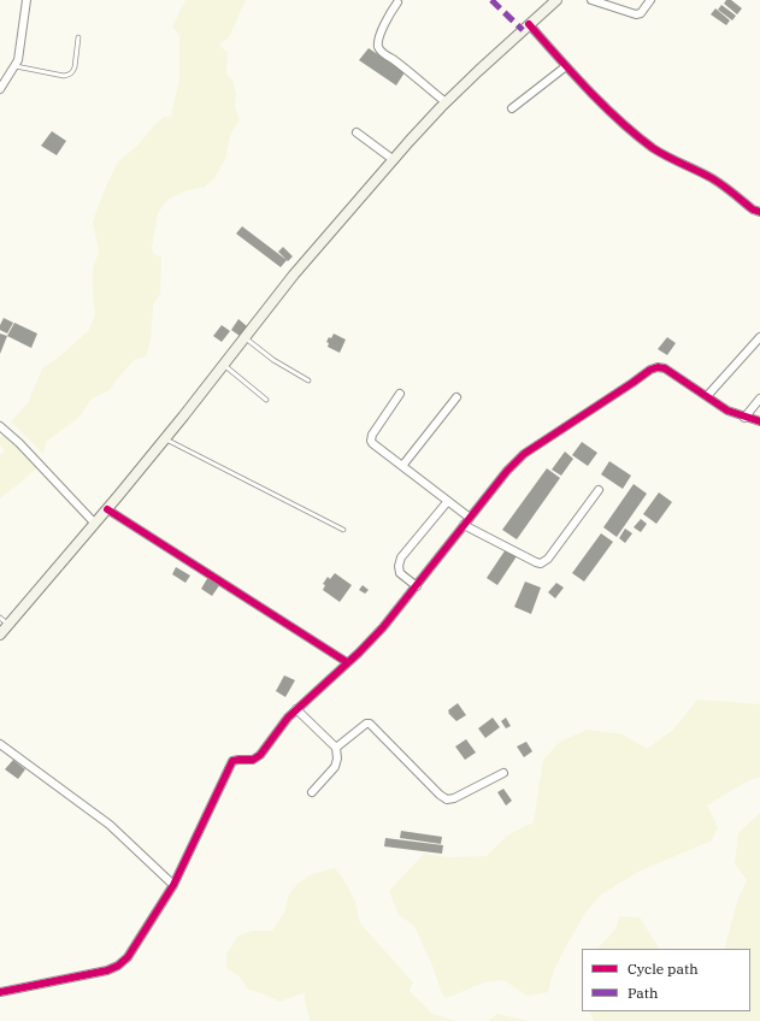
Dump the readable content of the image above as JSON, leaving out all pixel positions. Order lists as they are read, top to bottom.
{
  "legend": ["Cycle path", "Path"]
}
